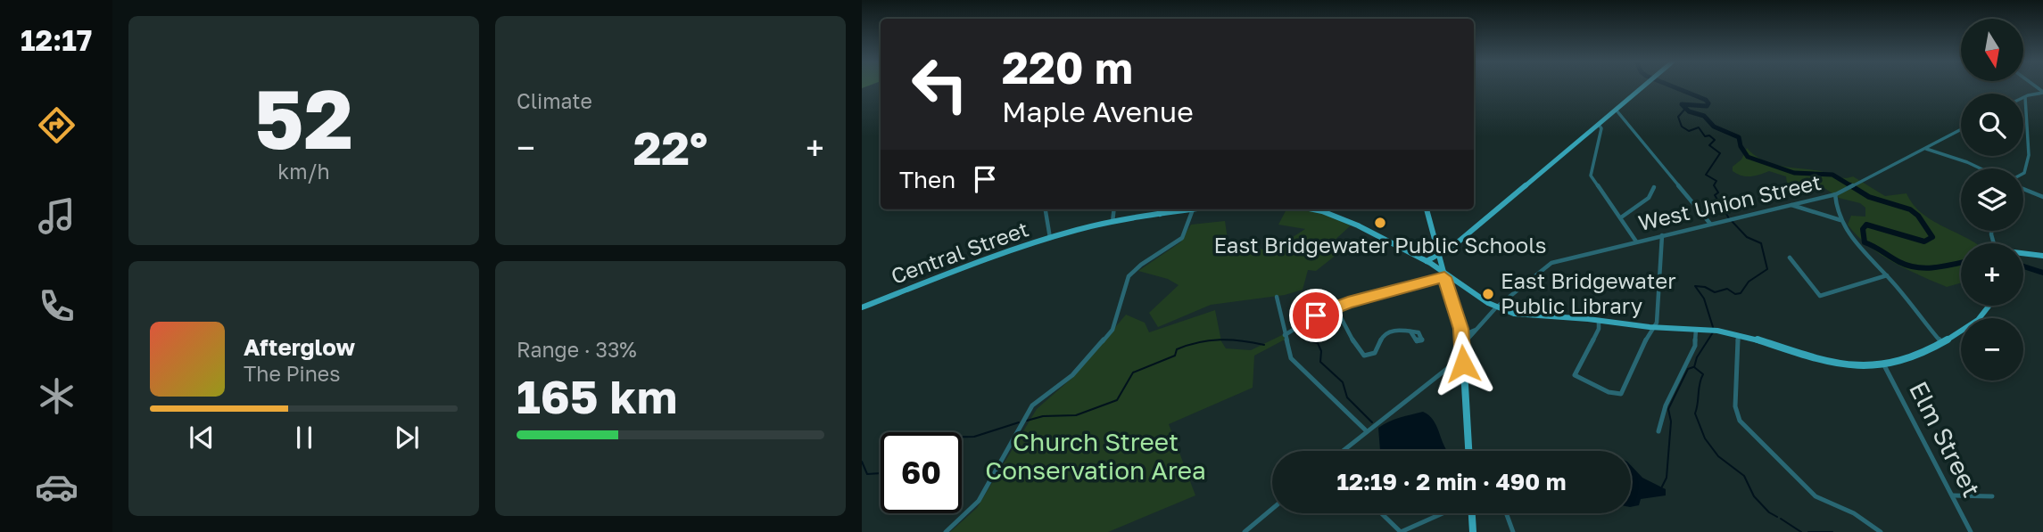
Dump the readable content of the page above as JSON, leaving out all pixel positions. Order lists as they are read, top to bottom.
{
  "streets": {
    "main road": ["Central Street"],
    "street": ["West Union Street", "Elm Street"]
  },
  "parks": ["Church Street Conservation Area"],
  "places": ["East Bridgewater Public Schools", "East Bridgewater Public Library"],
  "north": "bottom",
  "page": {
    "tabs": "12:17",
    "tile": [
      ["52", "km/h"],
      "Climate",
      ["Range · 33%", "165 km"]
    ],
    "map_buttons": ["+", "−"],
    "turn": ["220 m", "Maple Avenue"],
    "heat": ["−", "22°", "+"],
    "then": "Then",
    "song": ["Afterglow", "The Pines"],
    "limit": "60",
    "trip": "12:19 · 2 min · 490 m"
  }
}
